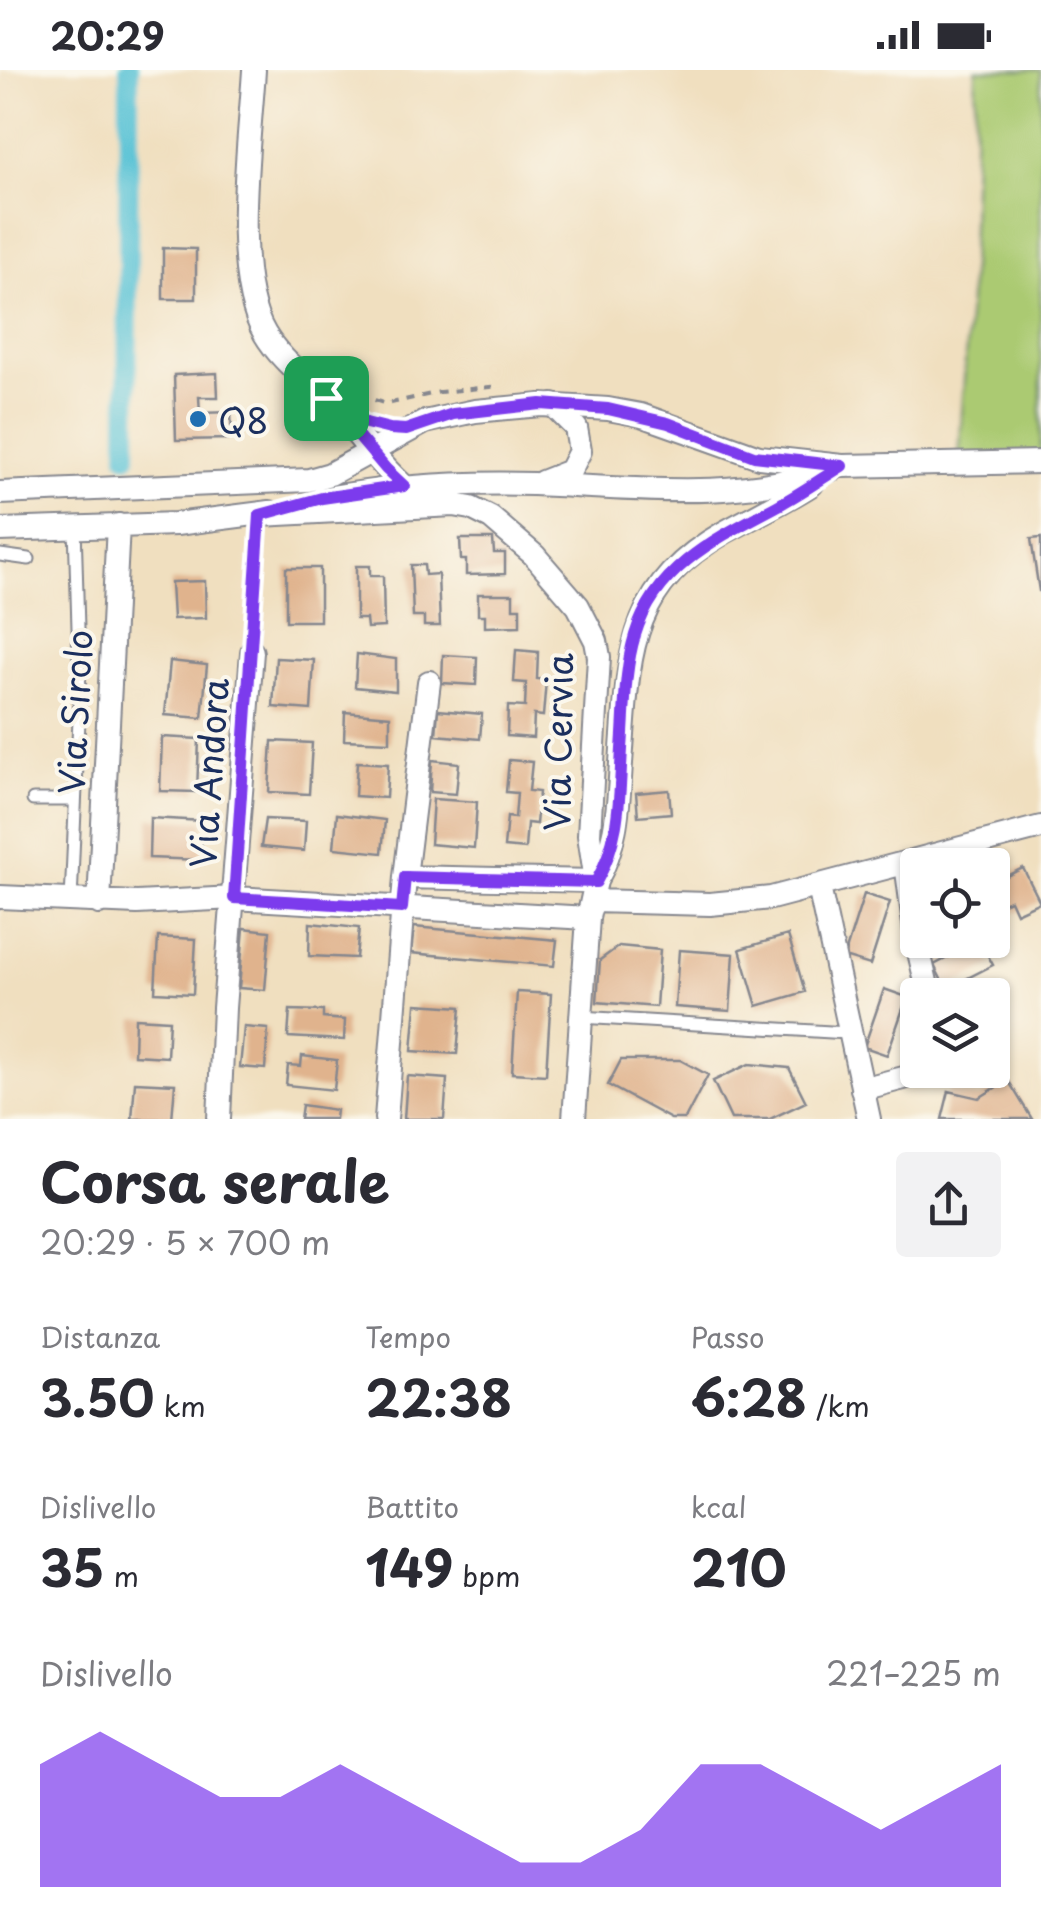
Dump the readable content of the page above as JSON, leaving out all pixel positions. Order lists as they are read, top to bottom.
{
  "streets": {
    "street": ["Via Sirolo", "Via Cervia", "Via Andora"]
  },
  "places": ["Q8"],
  "page": {
    "status": "20:29",
    "heading": ["Corsa serale", "20:29 · 5 × 700 m"],
    "stats": [
      ["Distanza", "3.50 km"],
      ["Tempo", "22:38"],
      ["Passo", "6:28 /km"],
      ["Dislivello", "35 m"],
      ["Battito", "149 bpm"],
      ["kcal", "210"]
    ],
    "chart": ["Dislivello", "221–225 m"]
  }
}
